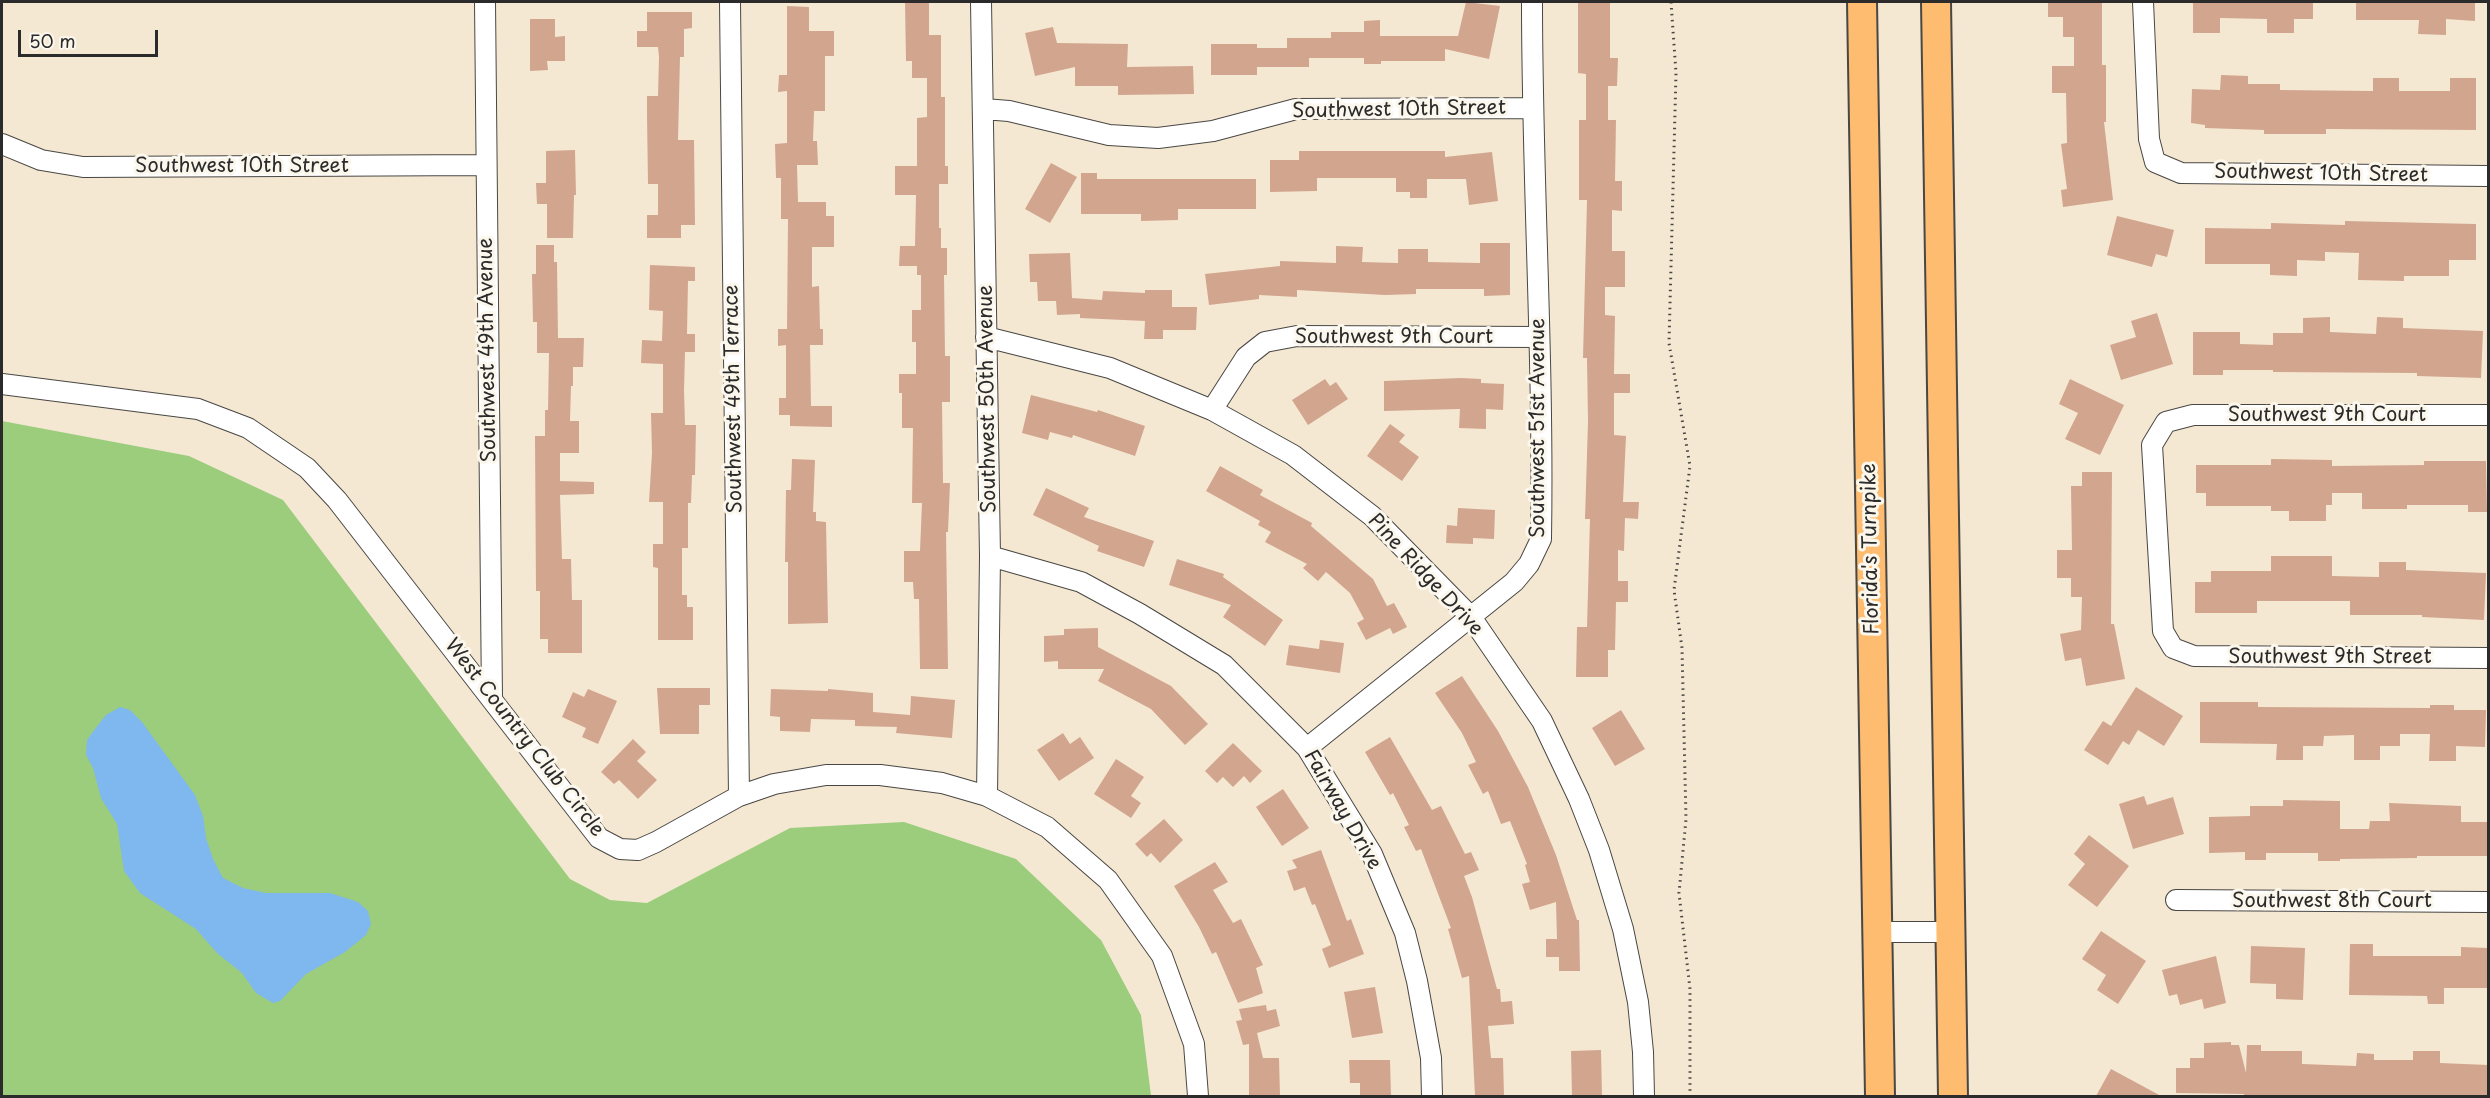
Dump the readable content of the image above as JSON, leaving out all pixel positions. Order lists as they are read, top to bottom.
{
  "streets": {
    "highway": ["Florida's Turnpike"],
    "street": [
      "Southwest 10th Street",
      "Southwest 9th Court",
      "Southwest 49th Avenue",
      "Southwest 49th Terrace",
      "Southwest 50th Avenue",
      "Southwest 51st Avenue",
      "Pine Ridge Drive",
      "Southwest 9th Street",
      "West Country Club Circle",
      "Fairway Drive",
      "Southwest 8th Court"
    ]
  },
  "crossings": [
    ["Southwest 10th Street", "Southwest 49th Avenue"],
    ["Southwest 10th Street", "Southwest 50th Avenue"],
    ["Southwest 10th Street", "Southwest 51st Avenue"],
    ["Southwest 9th Court", "Southwest 51st Avenue"],
    ["Southwest 9th Court", "Pine Ridge Drive"],
    ["Southwest 9th Court", "Southwest 9th Street"],
    ["Southwest 49th Avenue", "West Country Club Circle"],
    ["Southwest 49th Terrace", "West Country Club Circle"],
    ["Southwest 50th Avenue", "Pine Ridge Drive"],
    ["Southwest 50th Avenue", "West Country Club Circle"],
    ["Southwest 50th Avenue", "Fairway Drive"],
    ["Southwest 51st Avenue", "Pine Ridge Drive"],
    ["Southwest 51st Avenue", "Fairway Drive"]
  ],
  "scale_bar": "50 m"
}
